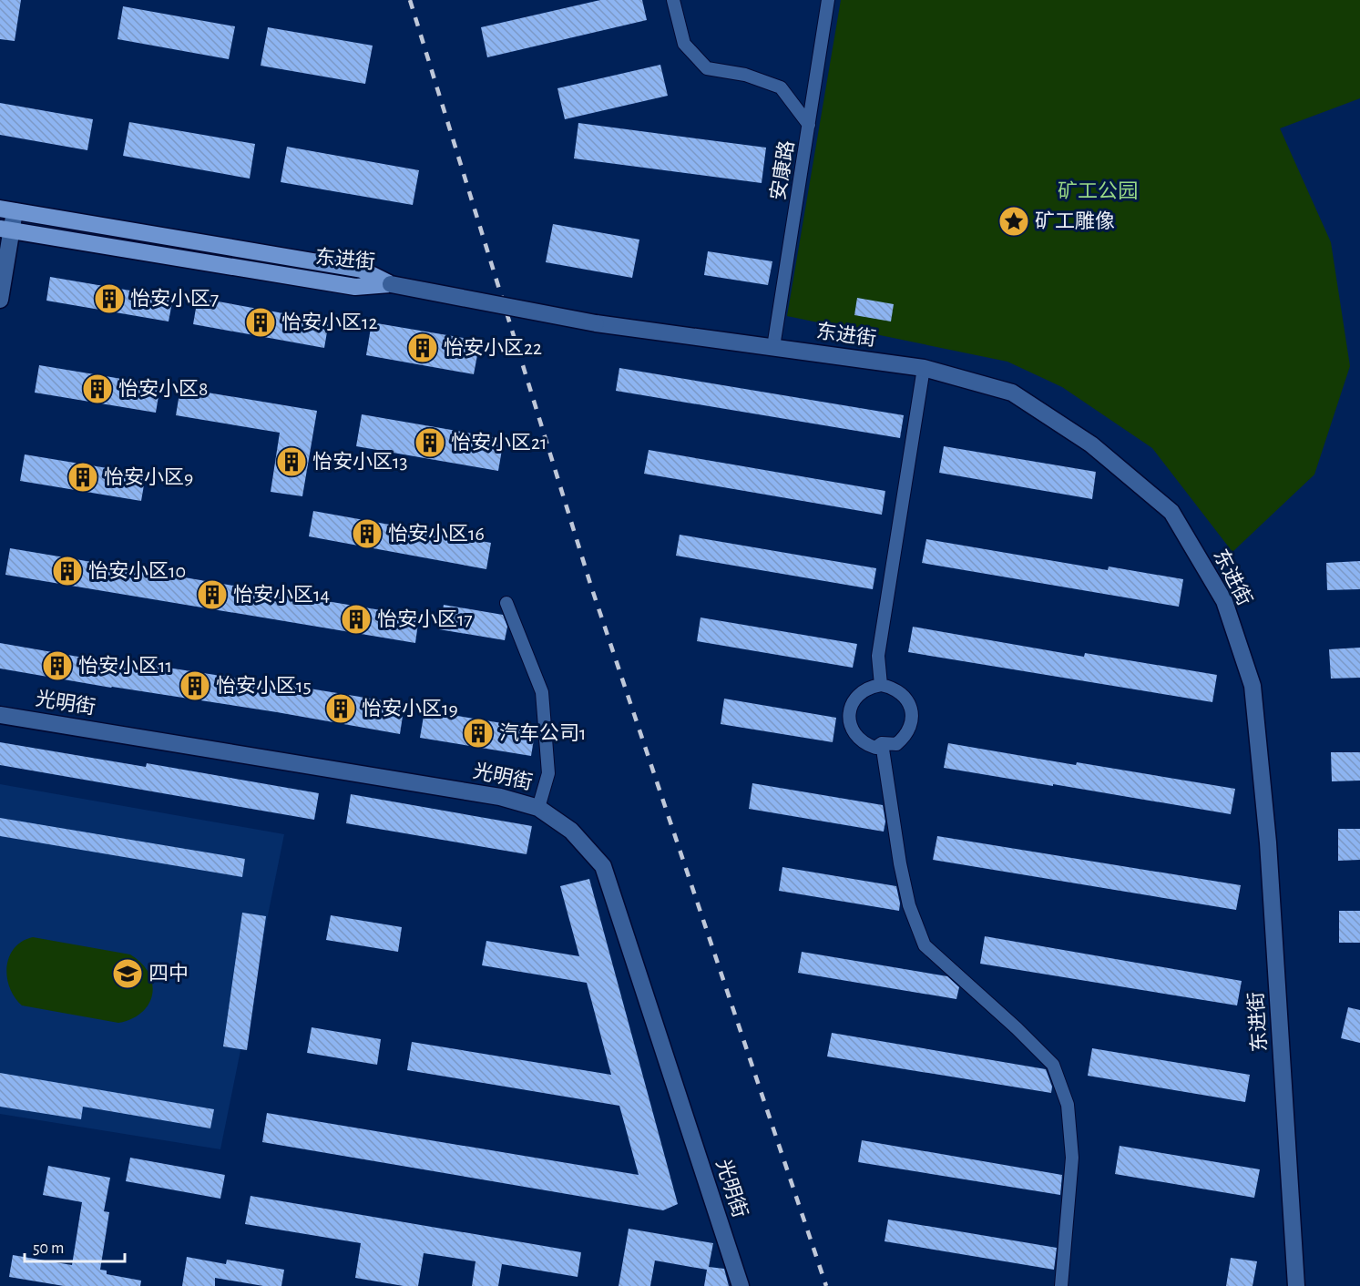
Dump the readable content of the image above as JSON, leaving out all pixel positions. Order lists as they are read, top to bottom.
{
  "streets": {
    "main road": ["东进街", "光明街"],
    "street": ["安康路"]
  },
  "crossings": [
    ["安康路", "东进街"]
  ],
  "parks": ["矿工公园"],
  "places": {
    "place": ["矿工雕像"],
    "building": [
      "怡安小区7",
      "怡安小区12",
      "怡安小区22",
      "怡安小区8",
      "怡安小区21",
      "怡安小区13",
      "怡安小区9",
      "怡安小区16",
      "怡安小区10",
      "怡安小区14",
      "怡安小区17",
      "怡安小区11",
      "怡安小区15",
      "怡安小区19",
      "汽车公司1"
    ],
    "school or university": ["四中"]
  },
  "scale_bar": "50 m"
}
